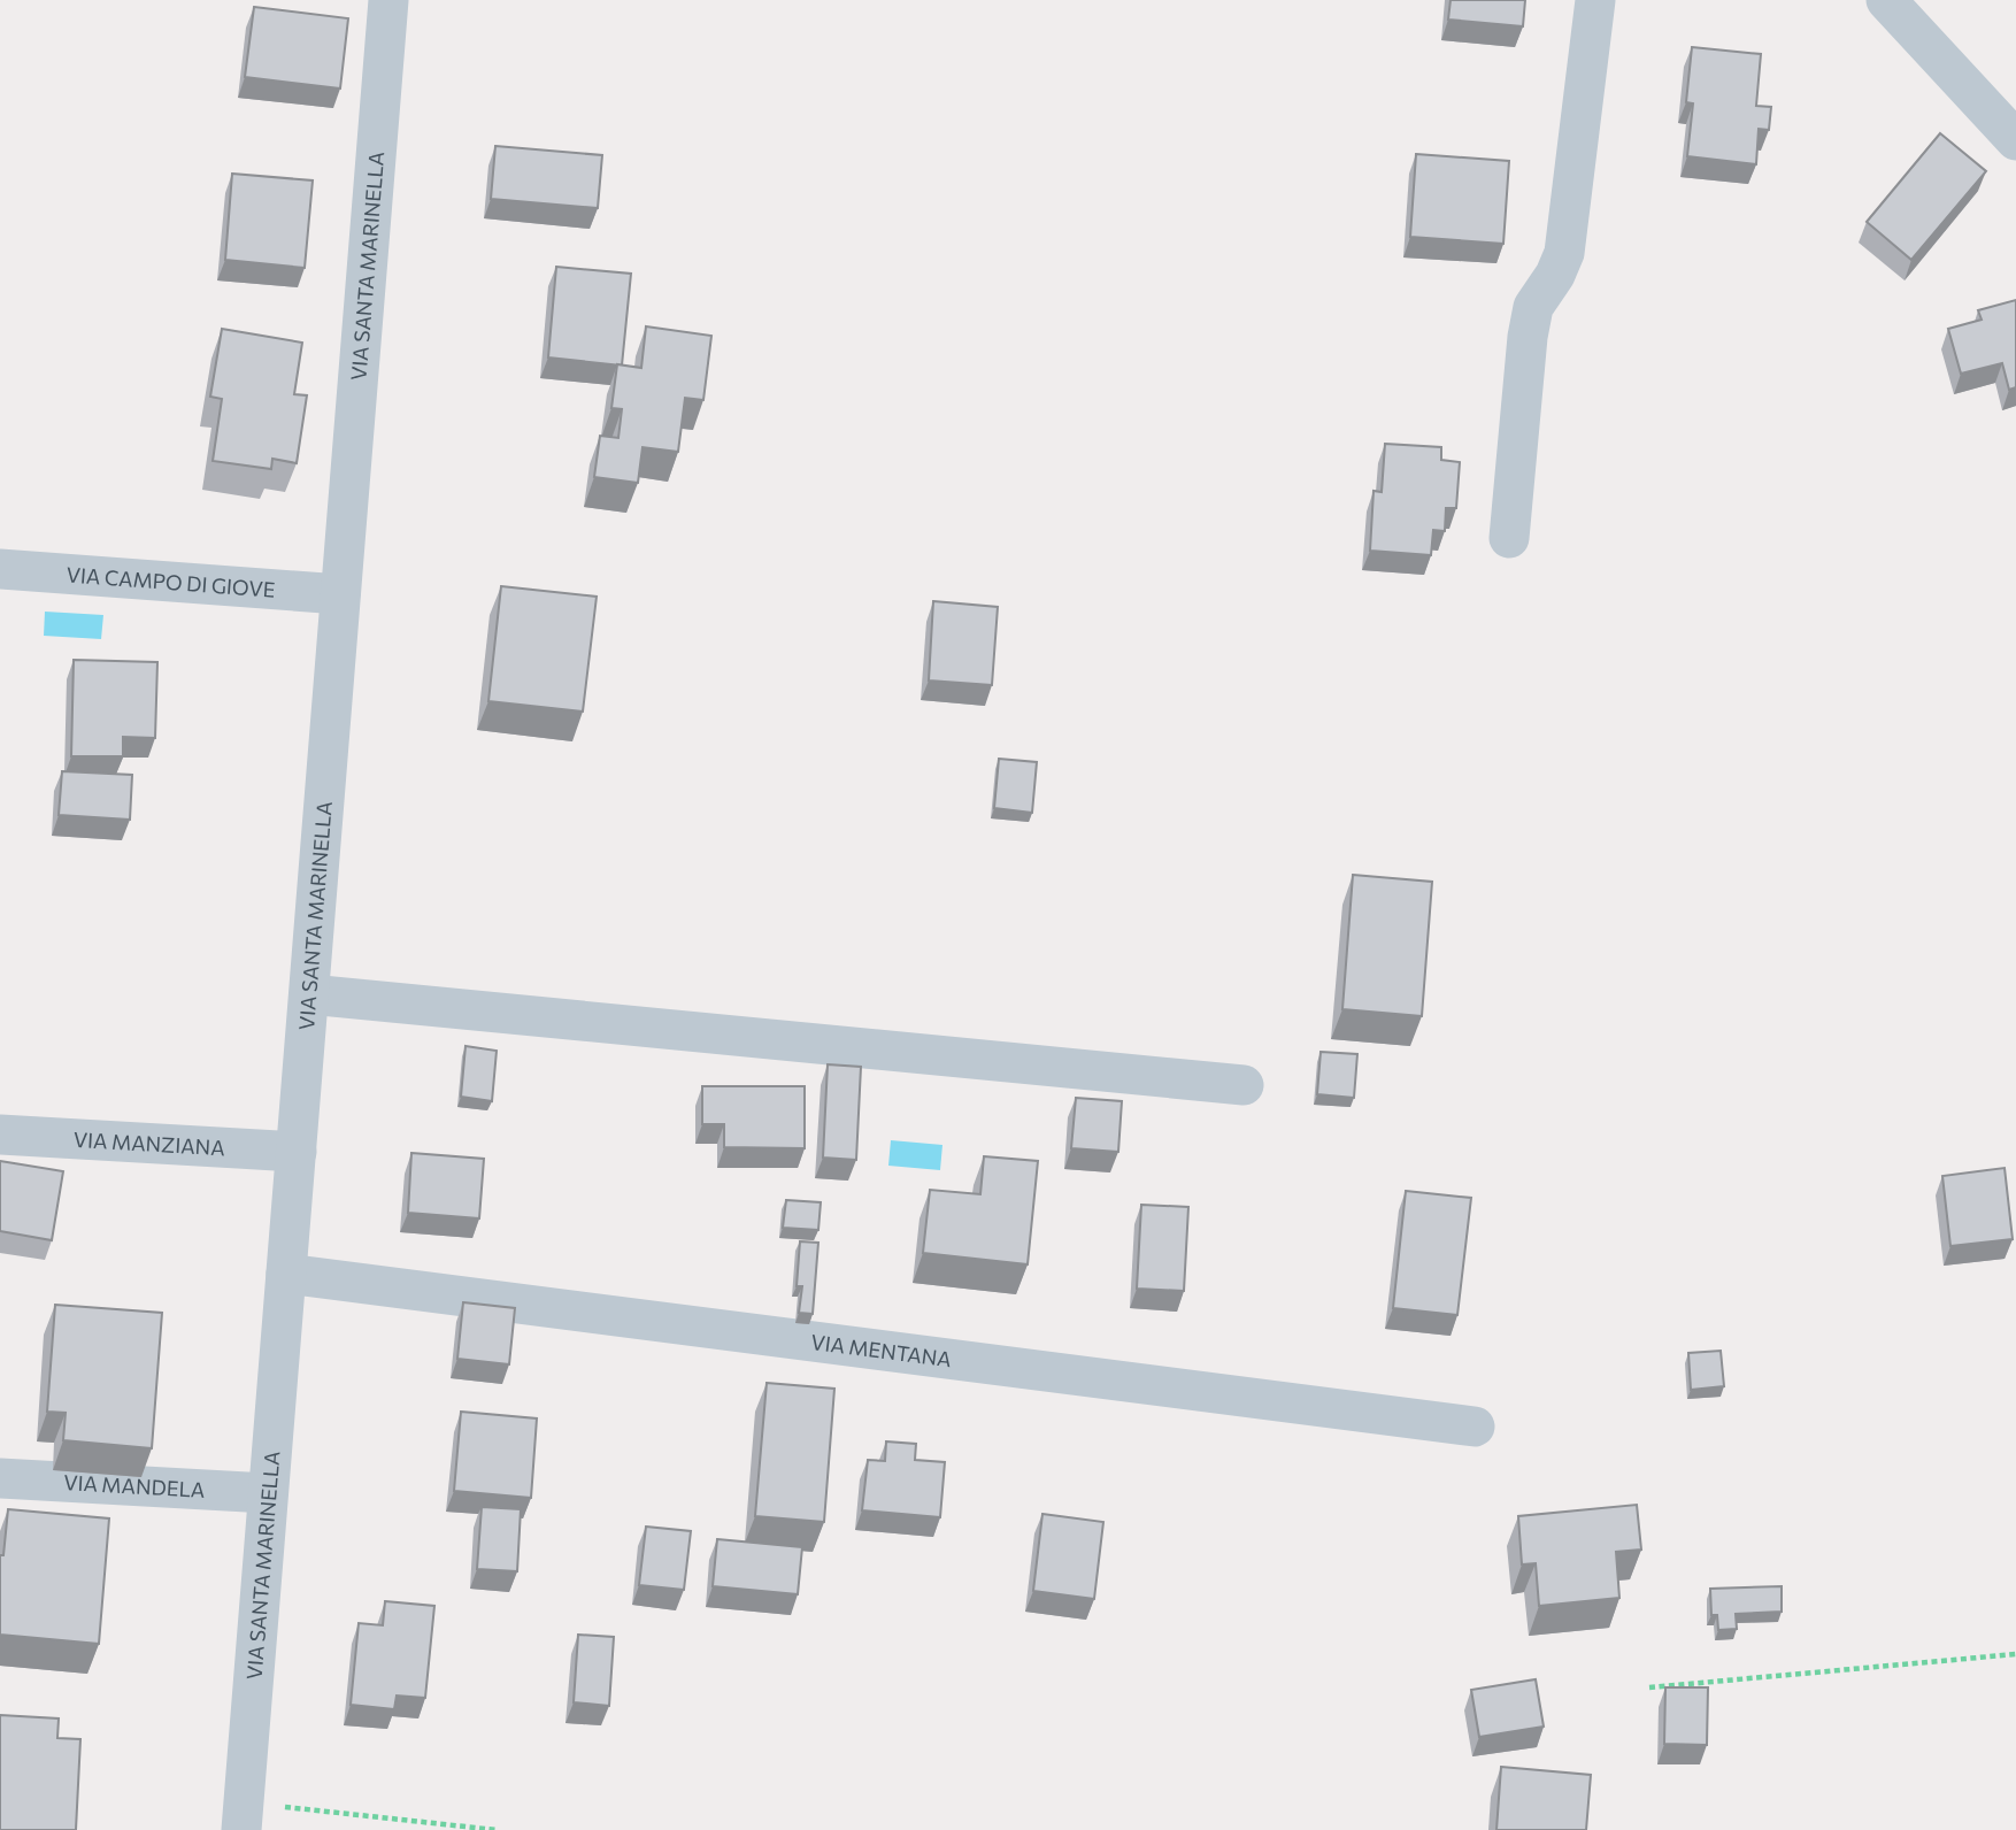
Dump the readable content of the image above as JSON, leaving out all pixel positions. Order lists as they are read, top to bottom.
{
  "streets": {
    "street": [
      "VIA SANTA MARINELLA",
      "VIA CAMPO DI GIOVE",
      "VIA MANZIANA",
      "VIA MENTANA",
      "VIA MANDELA"
    ]
  },
  "crossings": [
    ["VIA SANTA MARINELLA", "VIA CAMPO DI GIOVE"],
    ["VIA SANTA MARINELLA", "VIA MANZIANA"],
    ["VIA SANTA MARINELLA", "VIA MENTANA"],
    ["VIA SANTA MARINELLA", "VIA MANDELA"]
  ]
}
